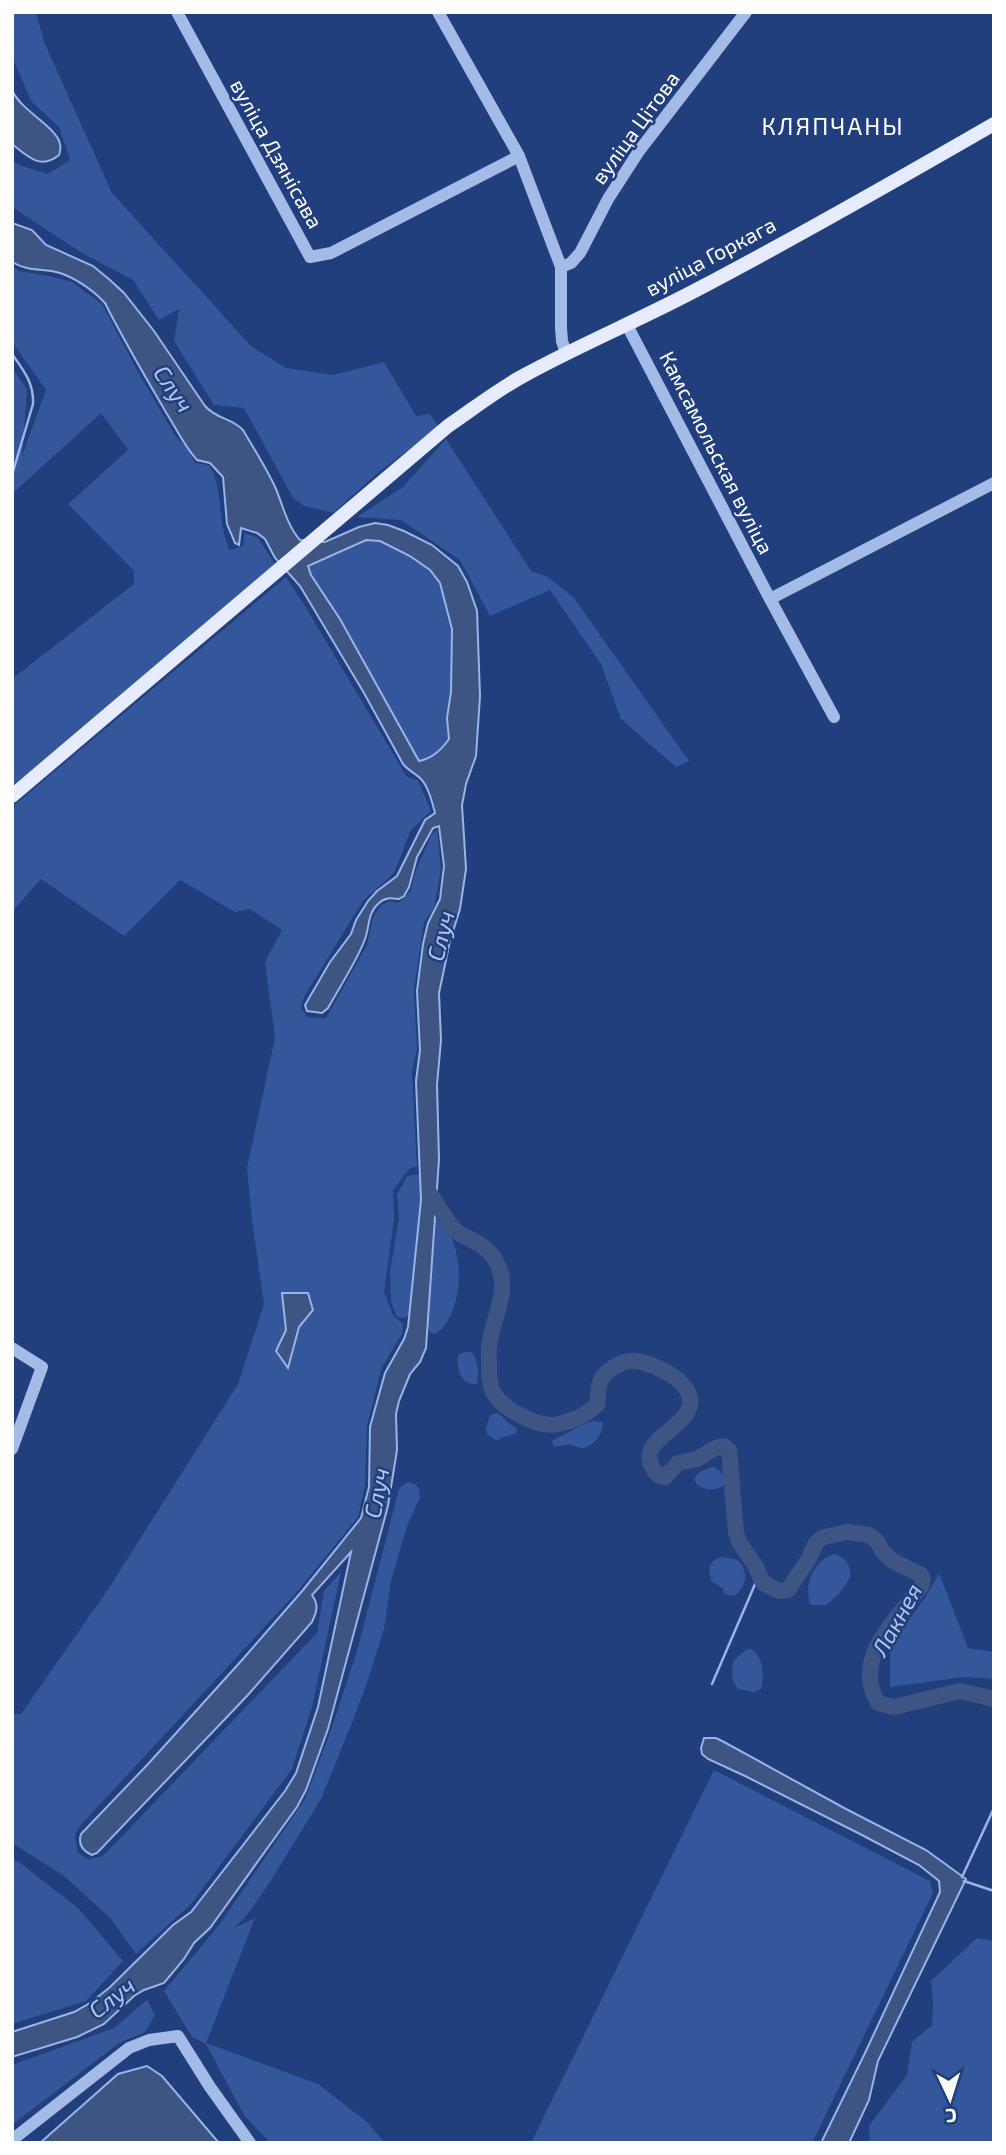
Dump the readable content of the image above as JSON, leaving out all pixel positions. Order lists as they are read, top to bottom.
{
  "streets": {
    "main road": ["вуліца Горкага"],
    "street": ["вуліца Цітова", "вуліца Дзянісава", "Камсамольская вуліца"]
  },
  "crossings": [
    ["вуліца Горкага", "Камсамольская вуліца"]
  ],
  "districts": ["КЛЯПЧАНЫ"],
  "water": ["Случ", "Лакнея"],
  "north": "bottom"
}
